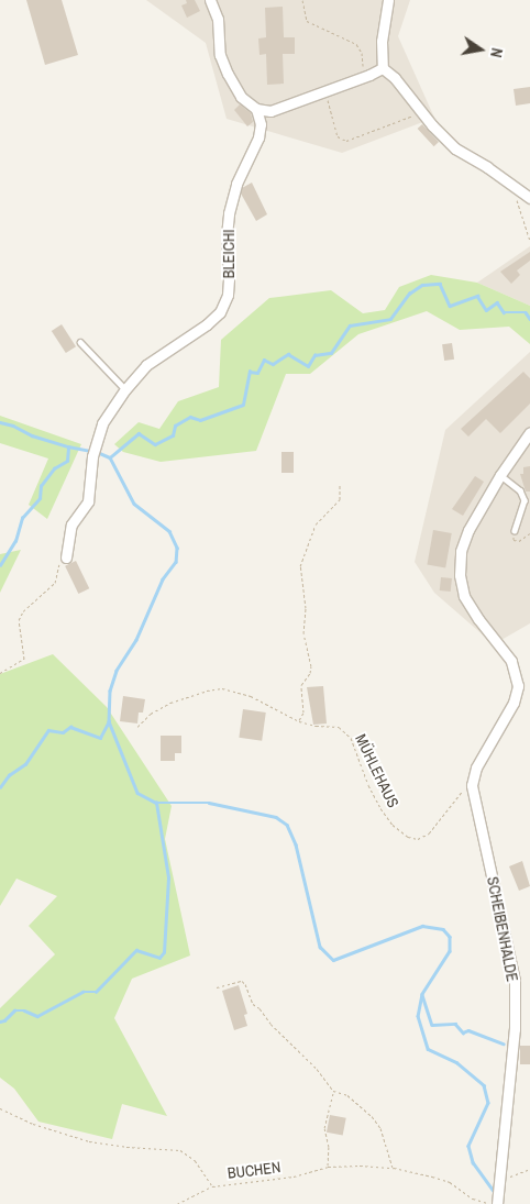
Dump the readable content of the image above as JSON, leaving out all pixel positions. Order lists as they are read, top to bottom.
{
  "streets": {
    "street": ["BLEICHI", "SCHEIBENHALDE"],
    "path": ["MÜHLEHAUS", "BUCHEN"]
  },
  "crossings": [
    ["MÜHLEHAUS", "SCHEIBENHALDE"],
    ["SCHEIBENHALDE", "BUCHEN"]
  ],
  "north": "right"
}
